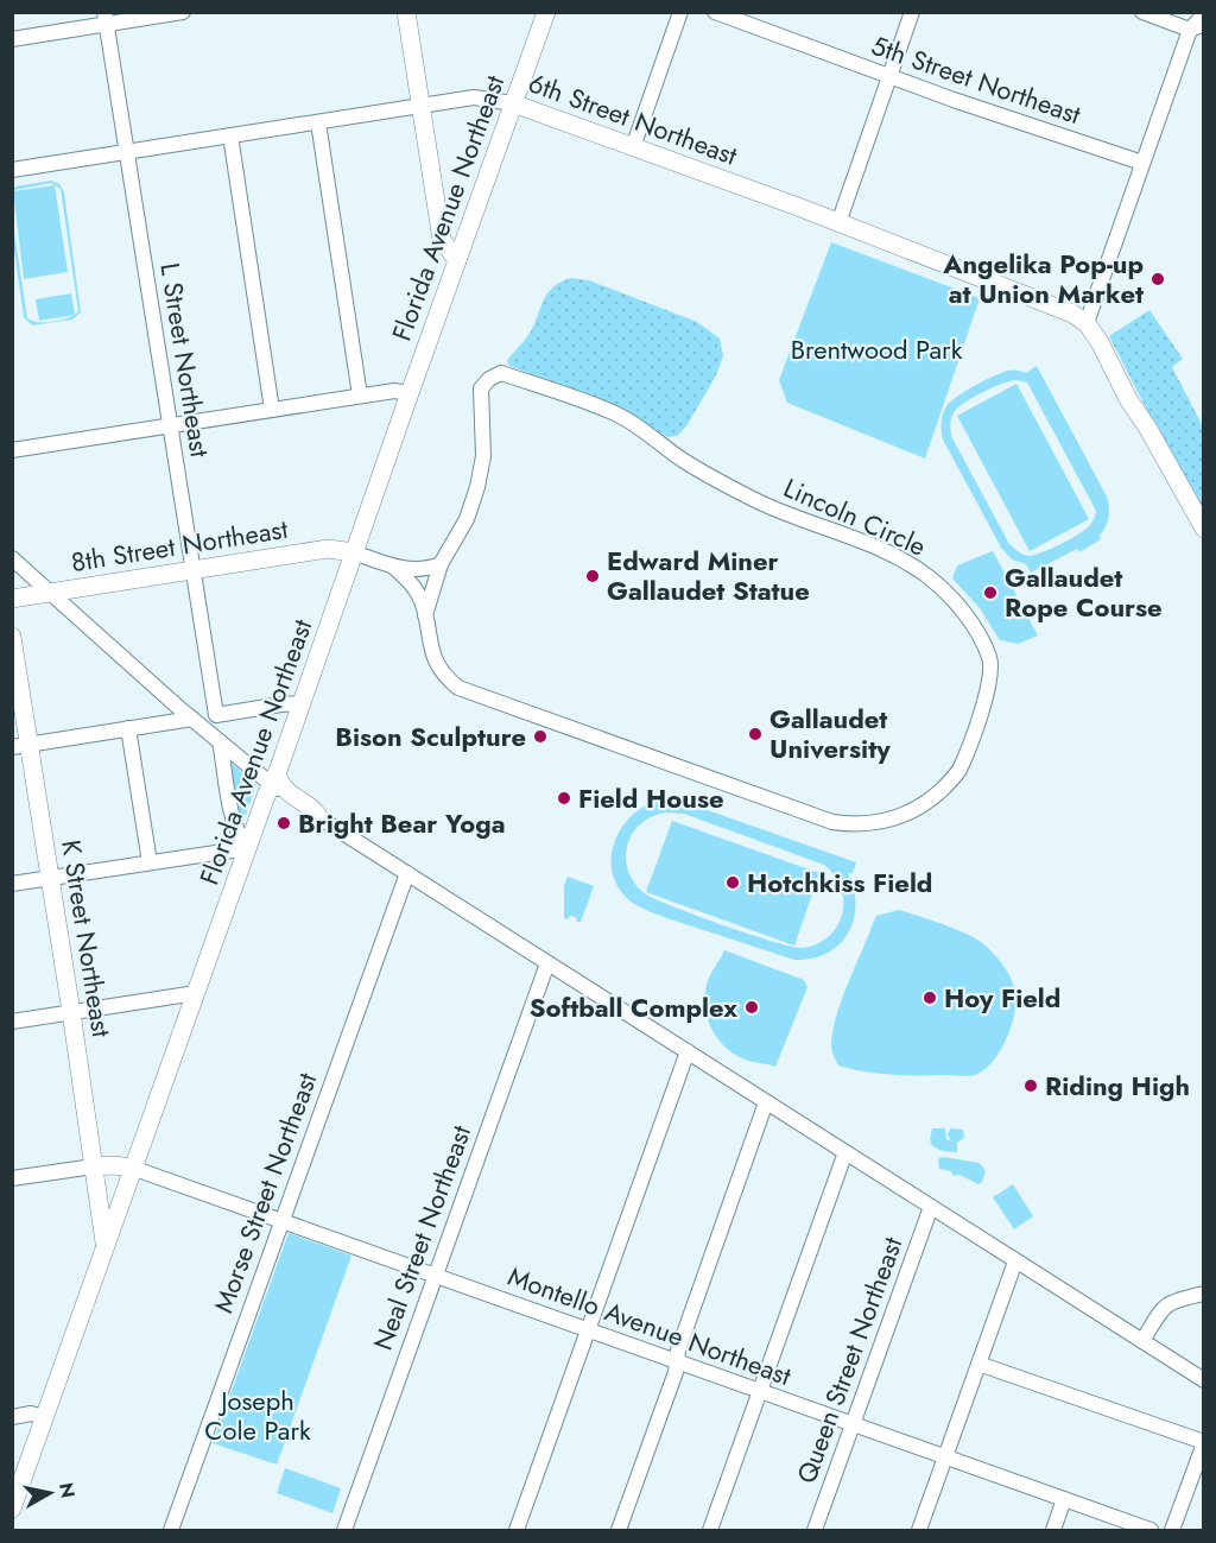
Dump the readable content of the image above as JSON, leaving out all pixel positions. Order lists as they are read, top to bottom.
{
  "streets": {
    "main road": [
      "6th Street Northeast",
      "Florida Avenue Northeast",
      "8th Street Northeast",
      "K Street Northeast"
    ],
    "street": [
      "5th Street Northeast",
      "L Street Northeast",
      "Lincoln Circle",
      "Morse Street Northeast",
      "Neal Street Northeast",
      "Montello Avenue Northeast",
      "Queen Street Northeast"
    ]
  },
  "crossings": [
    ["6th Street Northeast", "Florida Avenue Northeast"],
    ["6th Street Northeast", "L Street Northeast"],
    ["Florida Avenue Northeast", "L Street Northeast"],
    ["Florida Avenue Northeast", "Lincoln Circle"],
    ["Florida Avenue Northeast", "8th Street Northeast"],
    ["Florida Avenue Northeast", "K Street Northeast"],
    ["Florida Avenue Northeast", "Montello Avenue Northeast"],
    ["L Street Northeast", "8th Street Northeast"],
    ["Lincoln Circle", "8th Street Northeast"],
    ["Morse Street Northeast", "Montello Avenue Northeast"],
    ["Neal Street Northeast", "Montello Avenue Northeast"],
    ["Montello Avenue Northeast", "Queen Street Northeast"]
  ],
  "parks": ["Brentwood Park", "Joseph Cole Park"],
  "places": [
    "Angelika Pop-up at Union Market",
    "Edward Miner Gallaudet Statue",
    "Gallaudet Rope Course",
    "Gallaudet University",
    "Bison Sculpture",
    "Field House",
    "Bright Bear Yoga",
    "Hotchkiss Field",
    "Hoy Field",
    "Softball Complex",
    "Riding High"
  ],
  "north": "right"
}
